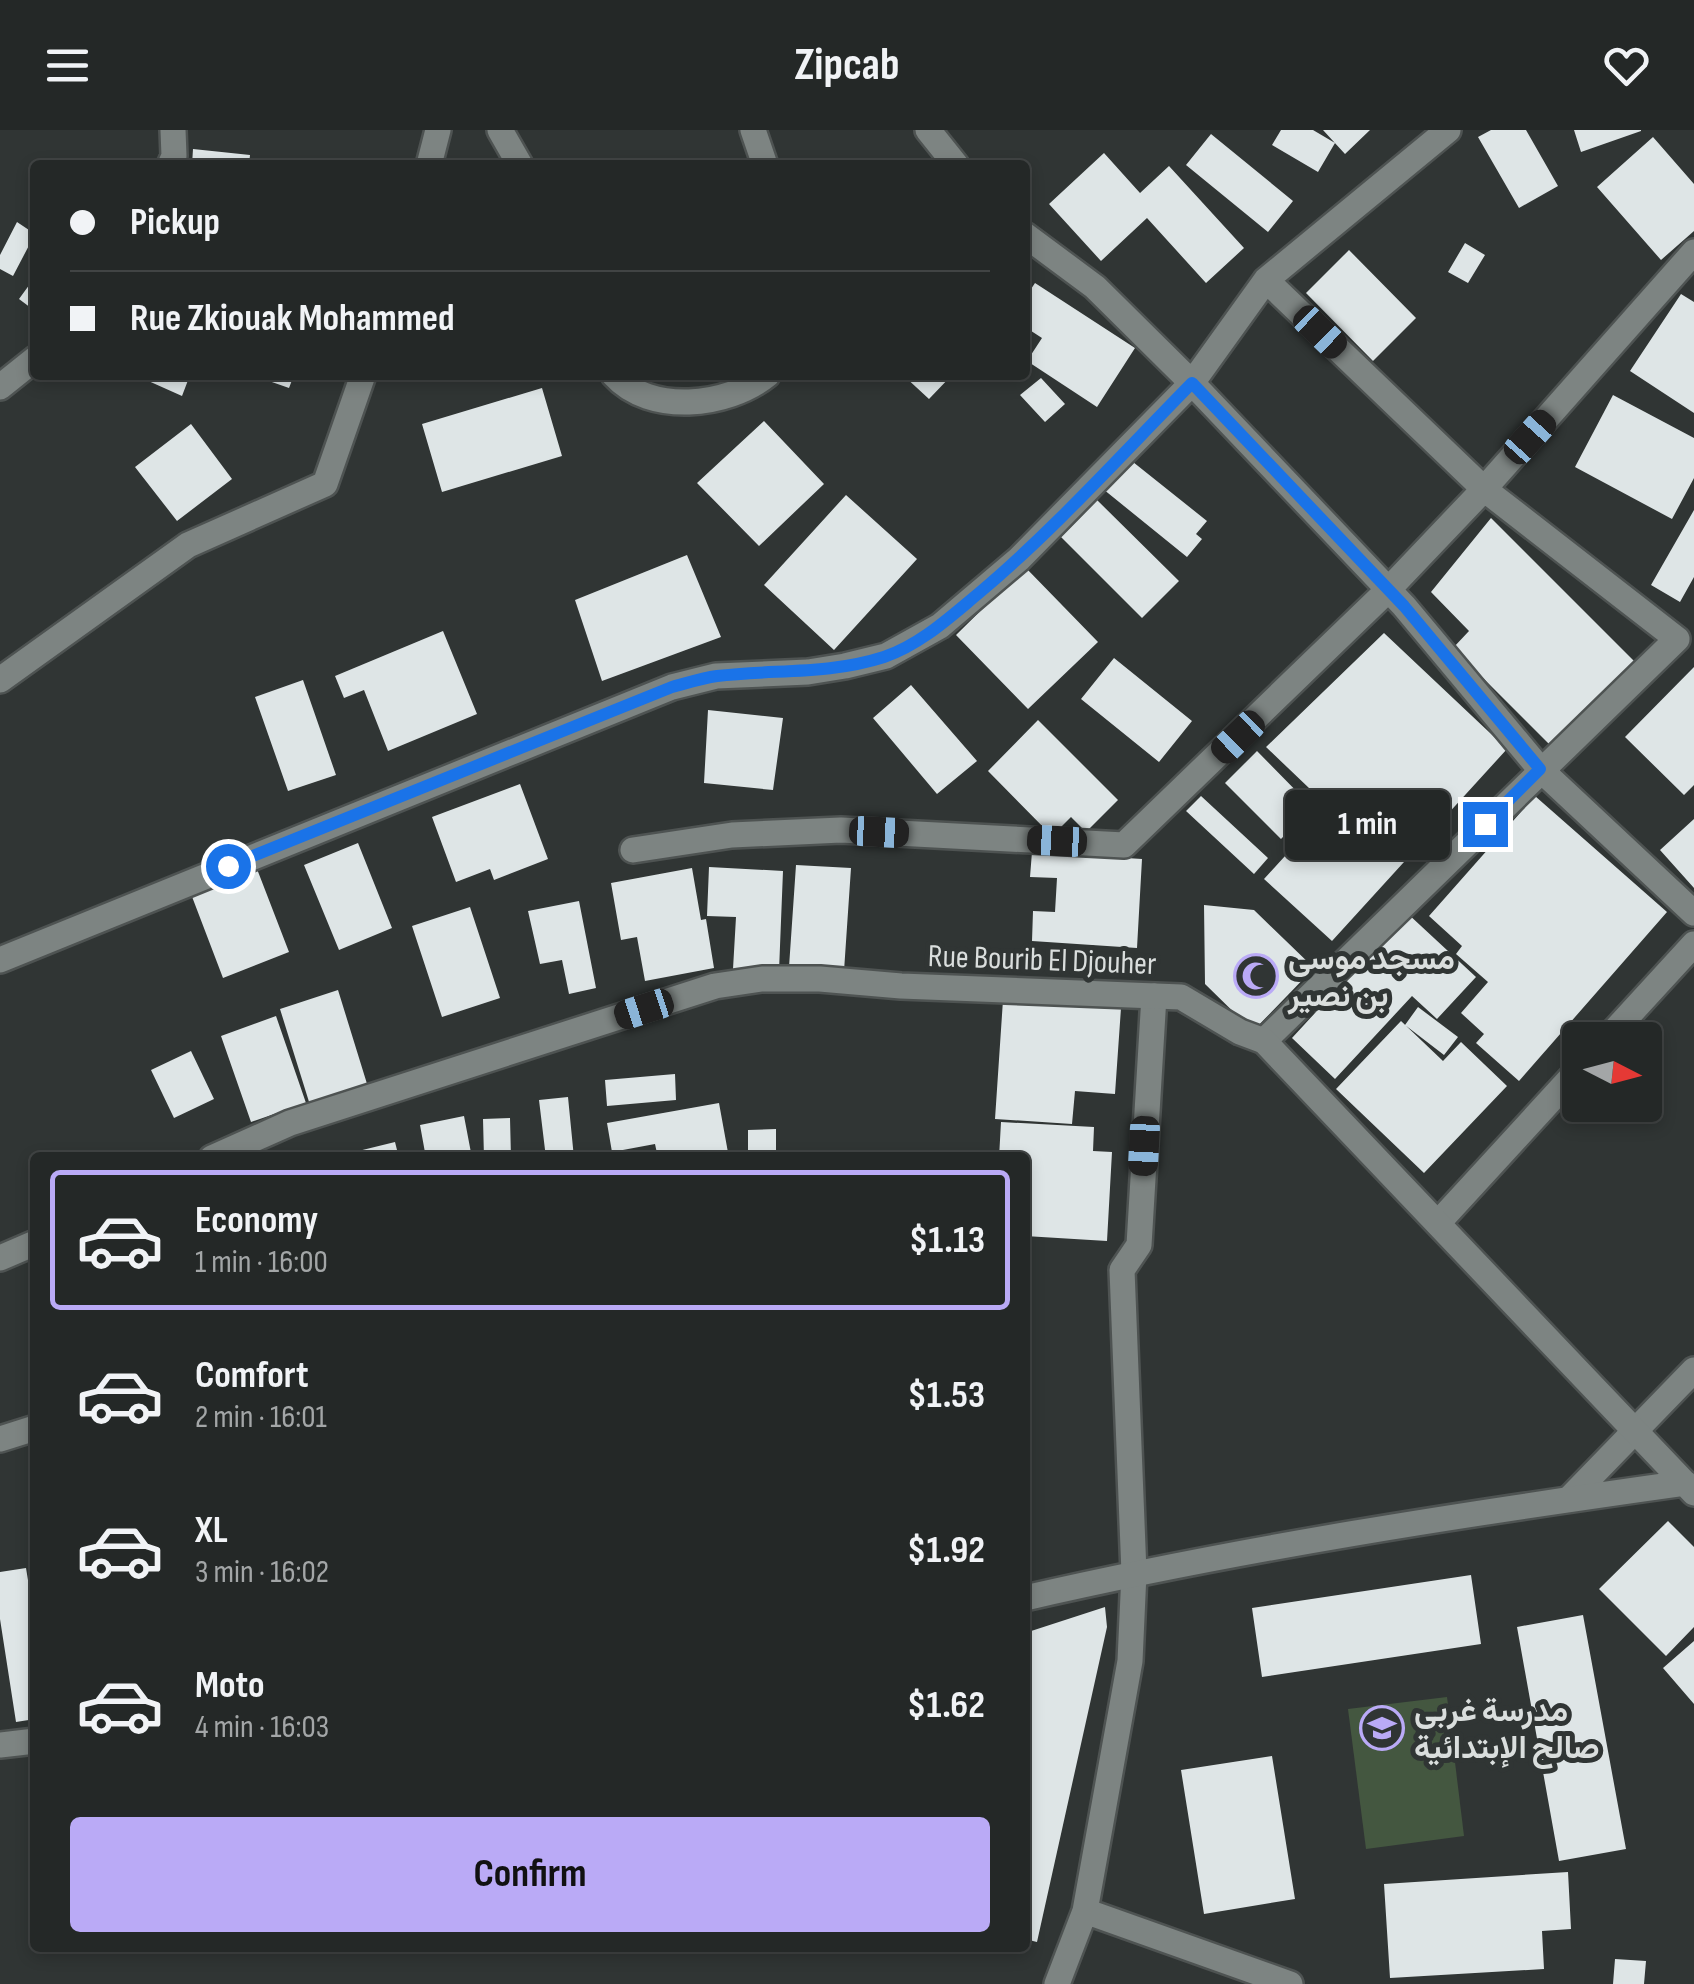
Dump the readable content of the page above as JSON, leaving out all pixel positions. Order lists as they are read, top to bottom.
{
  "streets": {
    "street": ["Rue Bourib El Djouher"]
  },
  "places": {
    "mosque": ["مسجد موسى بن نصير"],
    "school or university": ["مدرسة غربي صالح الإبتدائية"]
  },
  "north": "right",
  "page": {
    "header": "Zipcab",
    "banner": ["Pickup", "Rue Zkiouak Mohammed"],
    "bubble": "1 min",
    "list": [
      {
        "name": "Economy",
        "note": "1 min · 16:00",
        "value": "$1.13"
      },
      {
        "name": "Comfort",
        "note": "2 min · 16:01",
        "value": "$1.53"
      },
      {
        "name": "XL",
        "note": "3 min · 16:02",
        "value": "$1.92"
      },
      {
        "name": "Moto",
        "note": "4 min · 16:03",
        "value": "$1.62"
      }
    ],
    "buttons": "Confirm"
  }
}
